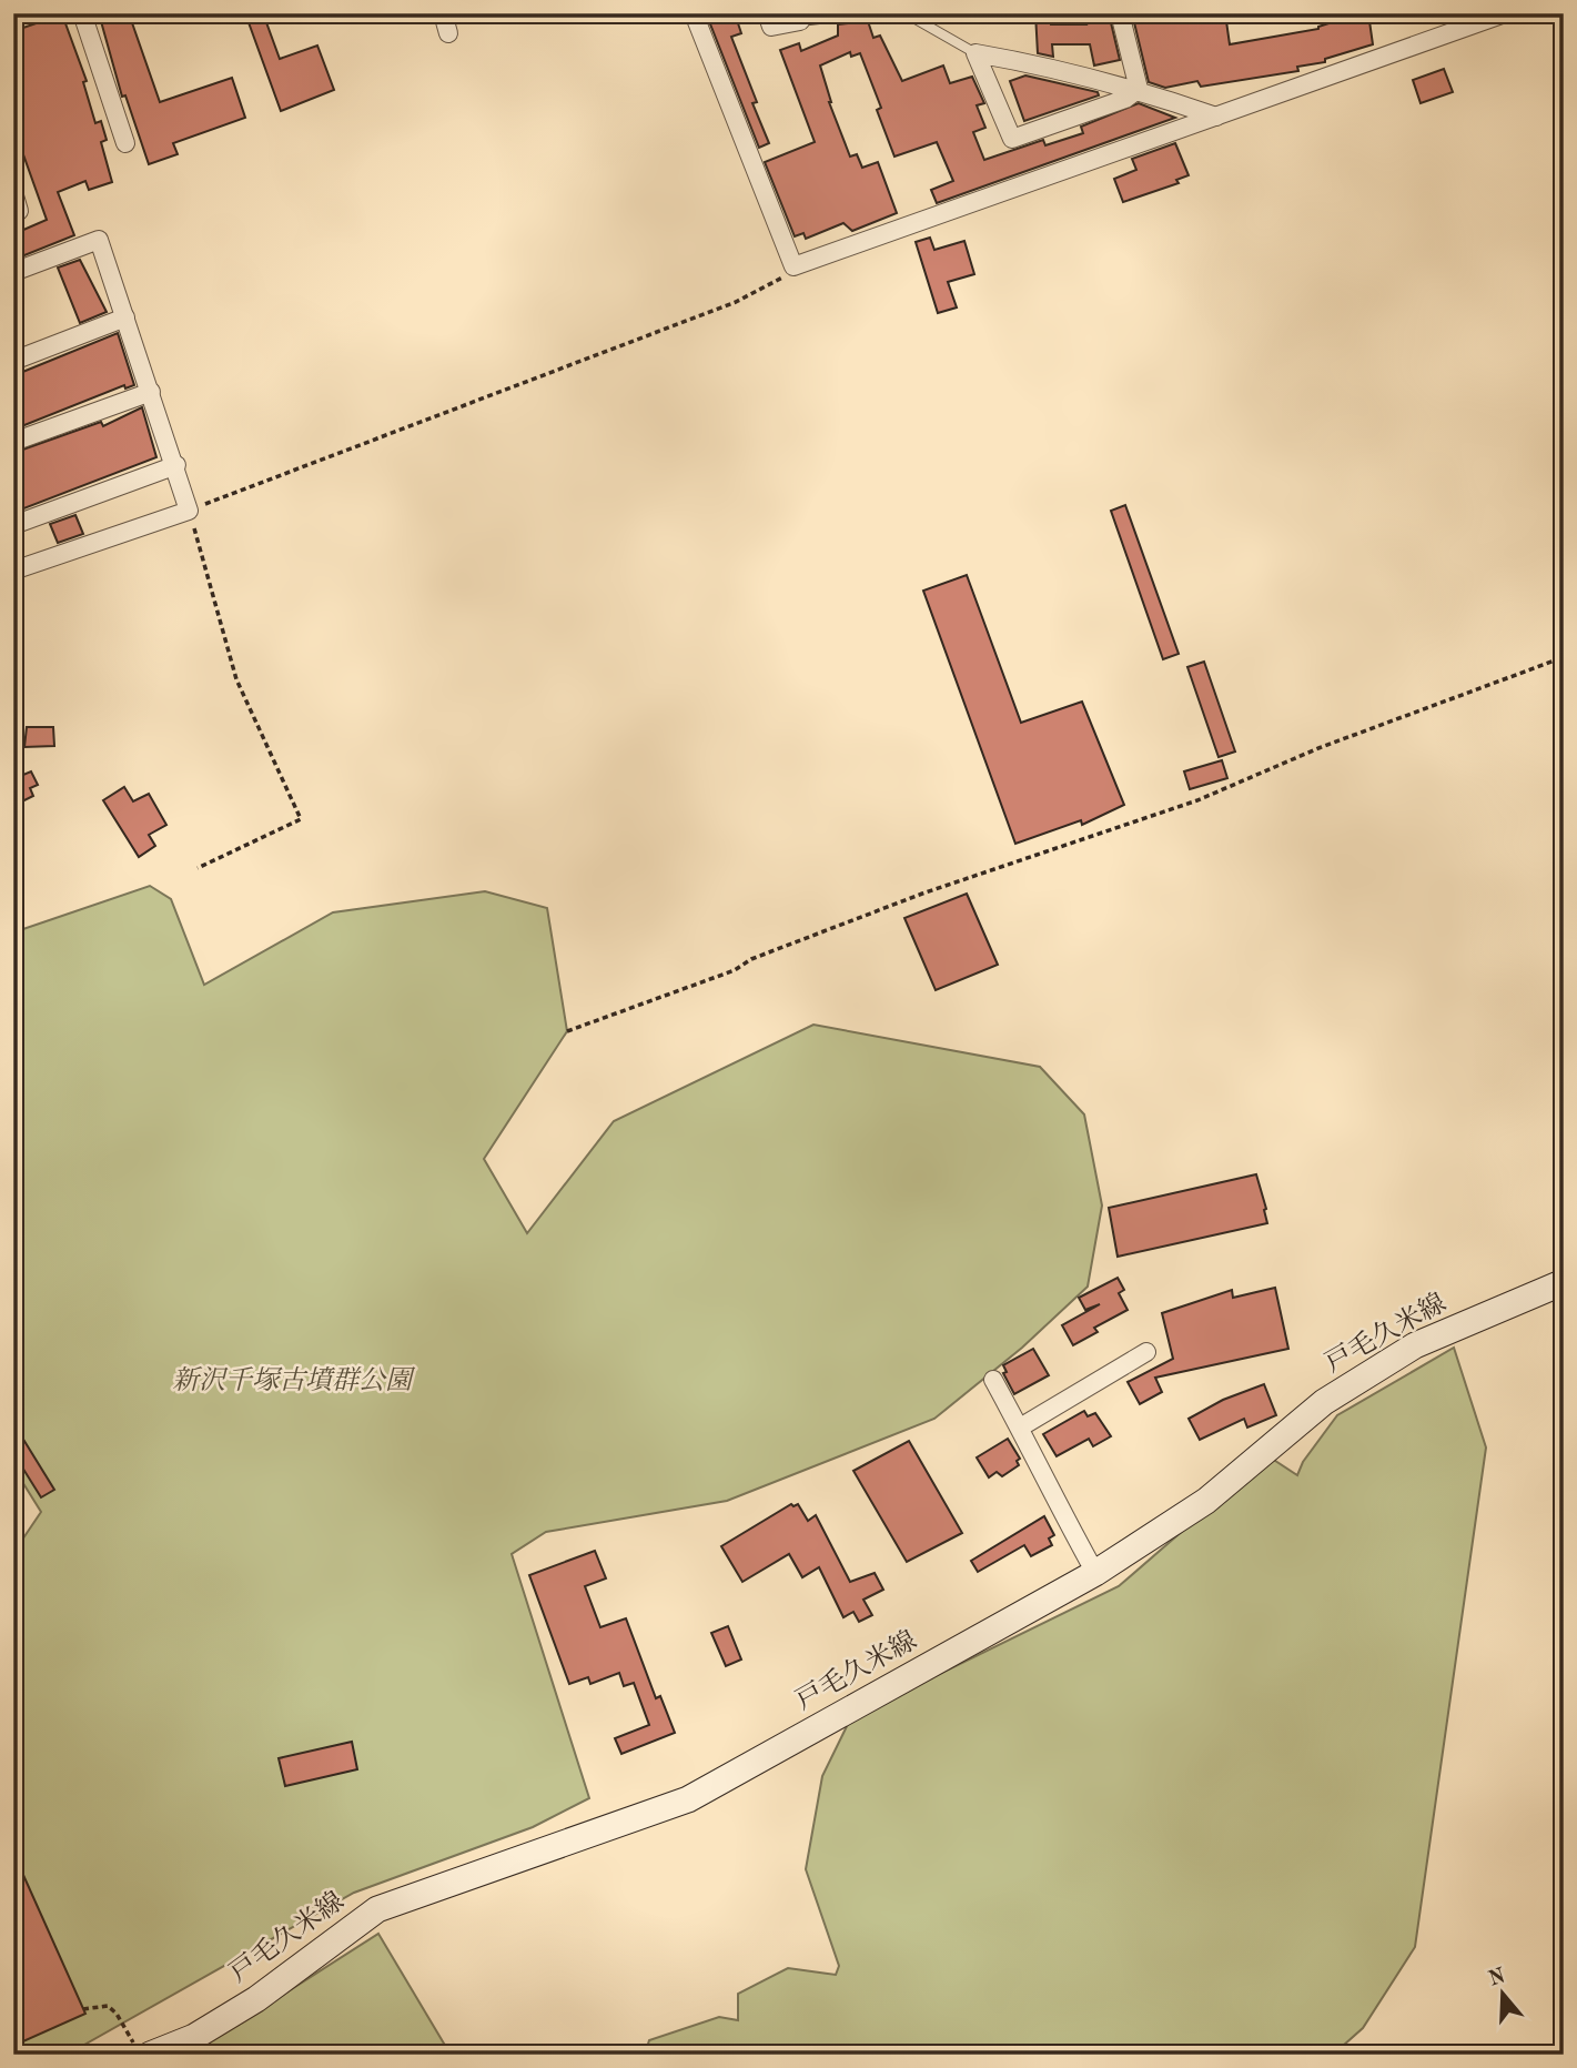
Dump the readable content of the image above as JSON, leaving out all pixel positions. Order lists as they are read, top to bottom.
{
  "streets": {
    "main road": ["戸毛久米線"]
  },
  "parks": ["新沢千塚古墳群公園"],
  "north": "top"
}
